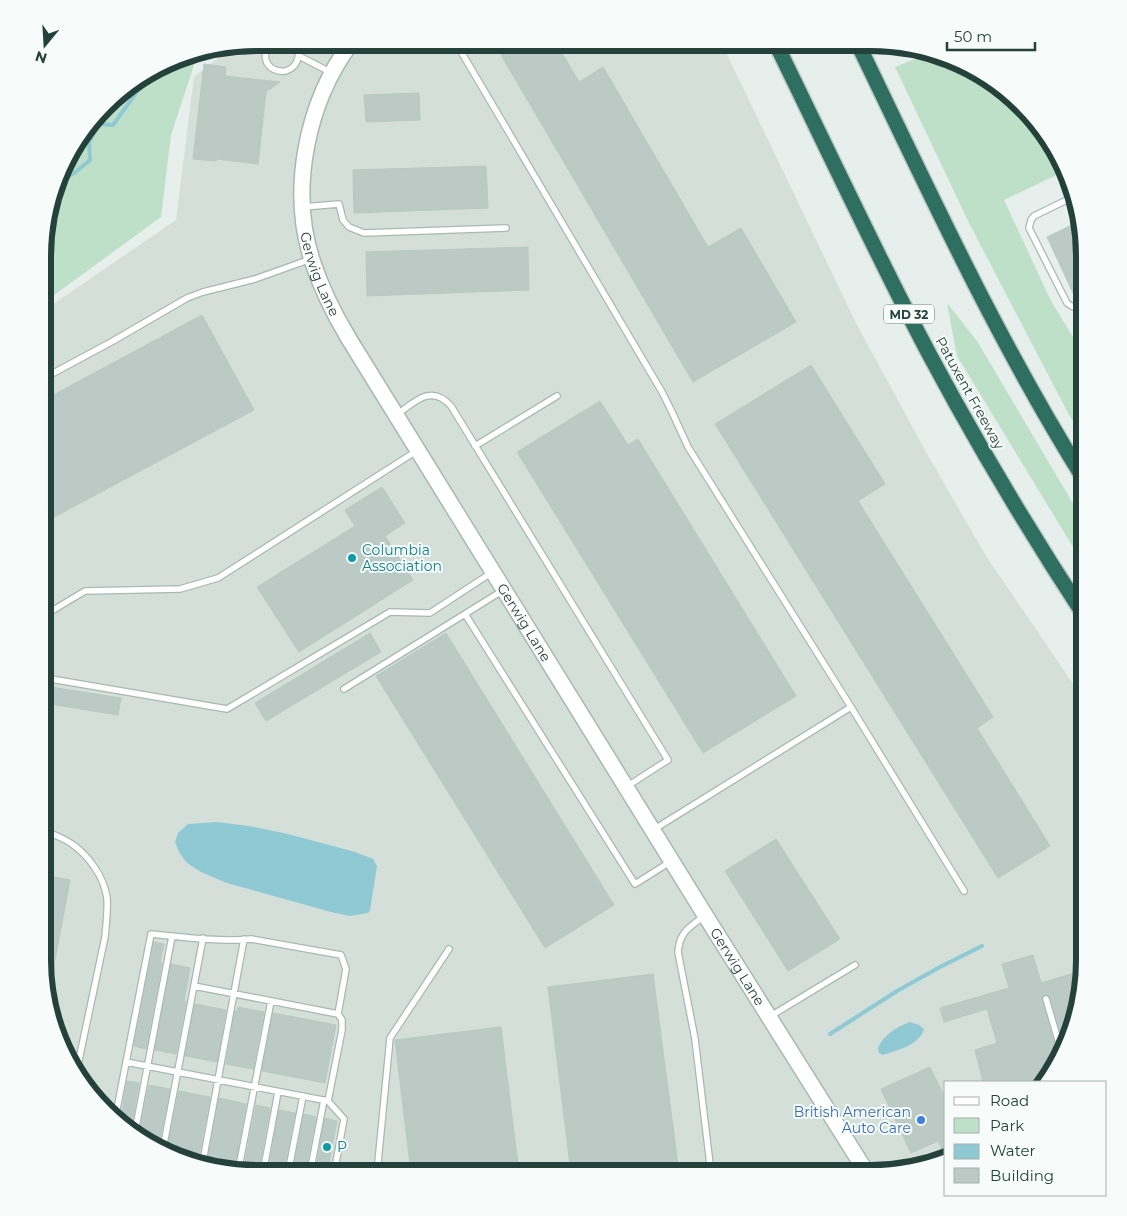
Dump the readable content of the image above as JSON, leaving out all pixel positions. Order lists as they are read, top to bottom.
{
  "streets": {
    "highway": ["MD 32", "Patuxent Freeway"],
    "street": ["Gerwig Lane"]
  },
  "places": ["Columbia Association", "British American Auto Care", "P"],
  "legend": [
    "Road",
    "Park",
    "Water",
    "Building"
  ],
  "scale_bar": "50 m",
  "north": "bottom"
}
